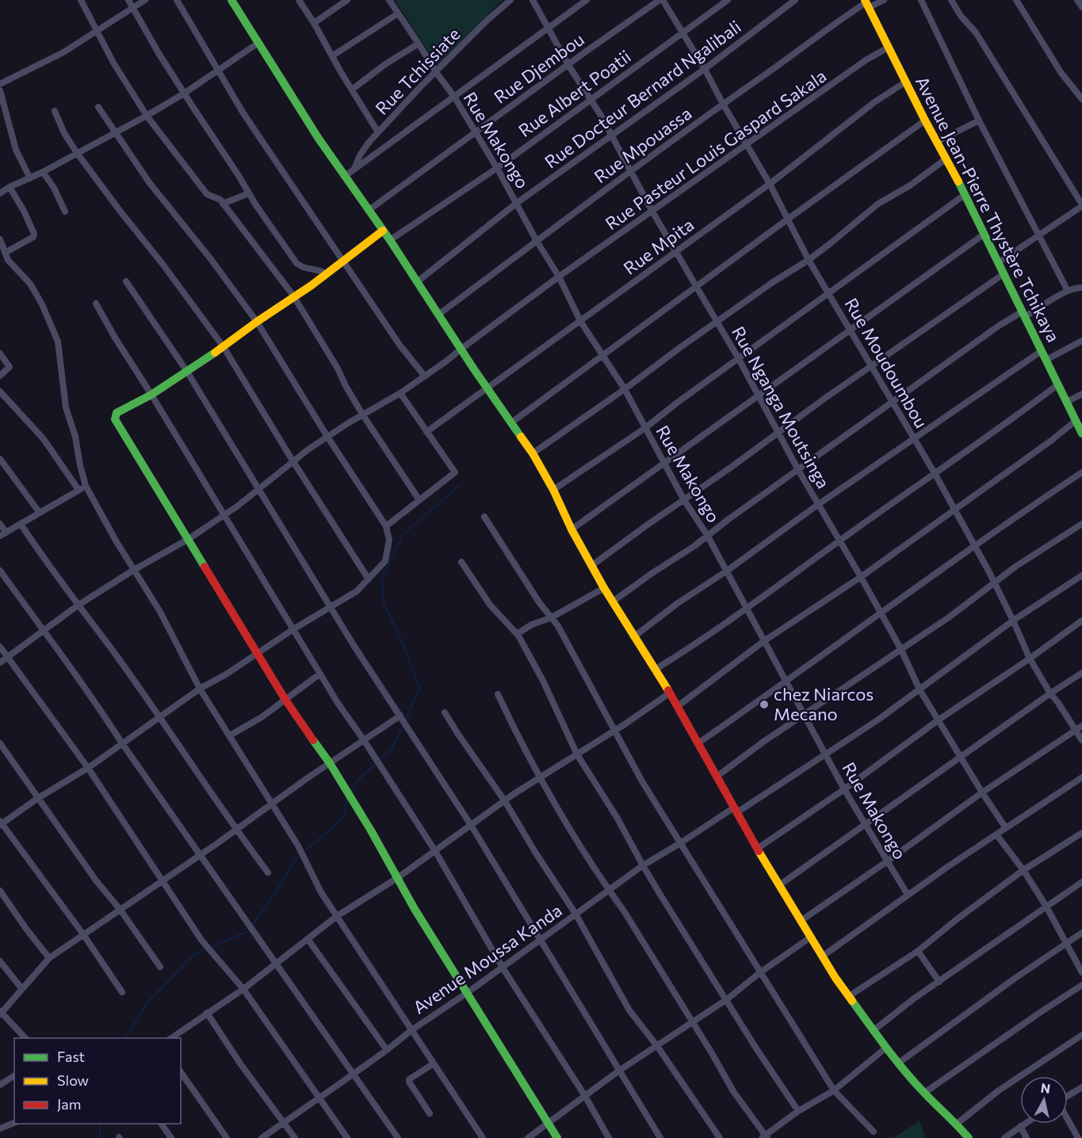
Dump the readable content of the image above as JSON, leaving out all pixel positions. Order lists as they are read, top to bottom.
{
  "streets": {
    "street": [
      "Rue Djembou",
      "Rue Tchissiate",
      "Rue Albert Poatii",
      "Rue Docteur Bernard Ngalibali",
      "Rue Makongo",
      "Rue Mpouassa",
      "Rue Pasteur Louis Gaspard Sakala",
      "Avenue Jean-Pierre Thystère Tchikaya",
      "Rue Mpita",
      "Rue Moudoumbou",
      "Rue Nganga Moutsinga",
      "Avenue Moussa Kanda"
    ]
  },
  "crossings": [
    ["Rue Djembou", "Rue Makongo"],
    ["Rue Djembou", "Rue Moudoumbou"],
    ["Rue Djembou", "Rue Nganga Moutsinga"],
    ["Rue Tchissiate", "Rue Makongo"],
    ["Rue Albert Poatii", "Rue Makongo"],
    ["Rue Albert Poatii", "Rue Moudoumbou"],
    ["Rue Albert Poatii", "Rue Nganga Moutsinga"],
    ["Rue Docteur Bernard Ngalibali", "Rue Makongo"],
    ["Rue Docteur Bernard Ngalibali", "Rue Moudoumbou"],
    ["Rue Docteur Bernard Ngalibali", "Rue Nganga Moutsinga"],
    ["Rue Makongo", "Rue Mpouassa"],
    ["Rue Makongo", "Rue Pasteur Louis Gaspard Sakala"],
    ["Rue Makongo", "Rue Mpita"],
    ["Rue Makongo", "Avenue Moussa Kanda"],
    ["Rue Mpouassa", "Avenue Jean-Pierre Thystère Tchikaya"],
    ["Rue Mpouassa", "Rue Moudoumbou"],
    ["Rue Mpouassa", "Rue Nganga Moutsinga"],
    ["Rue Pasteur Louis Gaspard Sakala", "Avenue Jean-Pierre Thystère Tchikaya"],
    ["Rue Pasteur Louis Gaspard Sakala", "Rue Moudoumbou"],
    ["Rue Pasteur Louis Gaspard Sakala", "Rue Nganga Moutsinga"],
    ["Avenue Jean-Pierre Thystère Tchikaya", "Rue Mpita"],
    ["Rue Mpita", "Rue Moudoumbou"],
    ["Rue Mpita", "Rue Nganga Moutsinga"],
    ["Rue Moudoumbou", "Avenue Moussa Kanda"],
    ["Rue Nganga Moutsinga", "Avenue Moussa Kanda"]
  ],
  "places": ["chez Niarcos Mecano"],
  "legend": ["Fast", "Slow", "Jam"],
  "north": "top"
}
